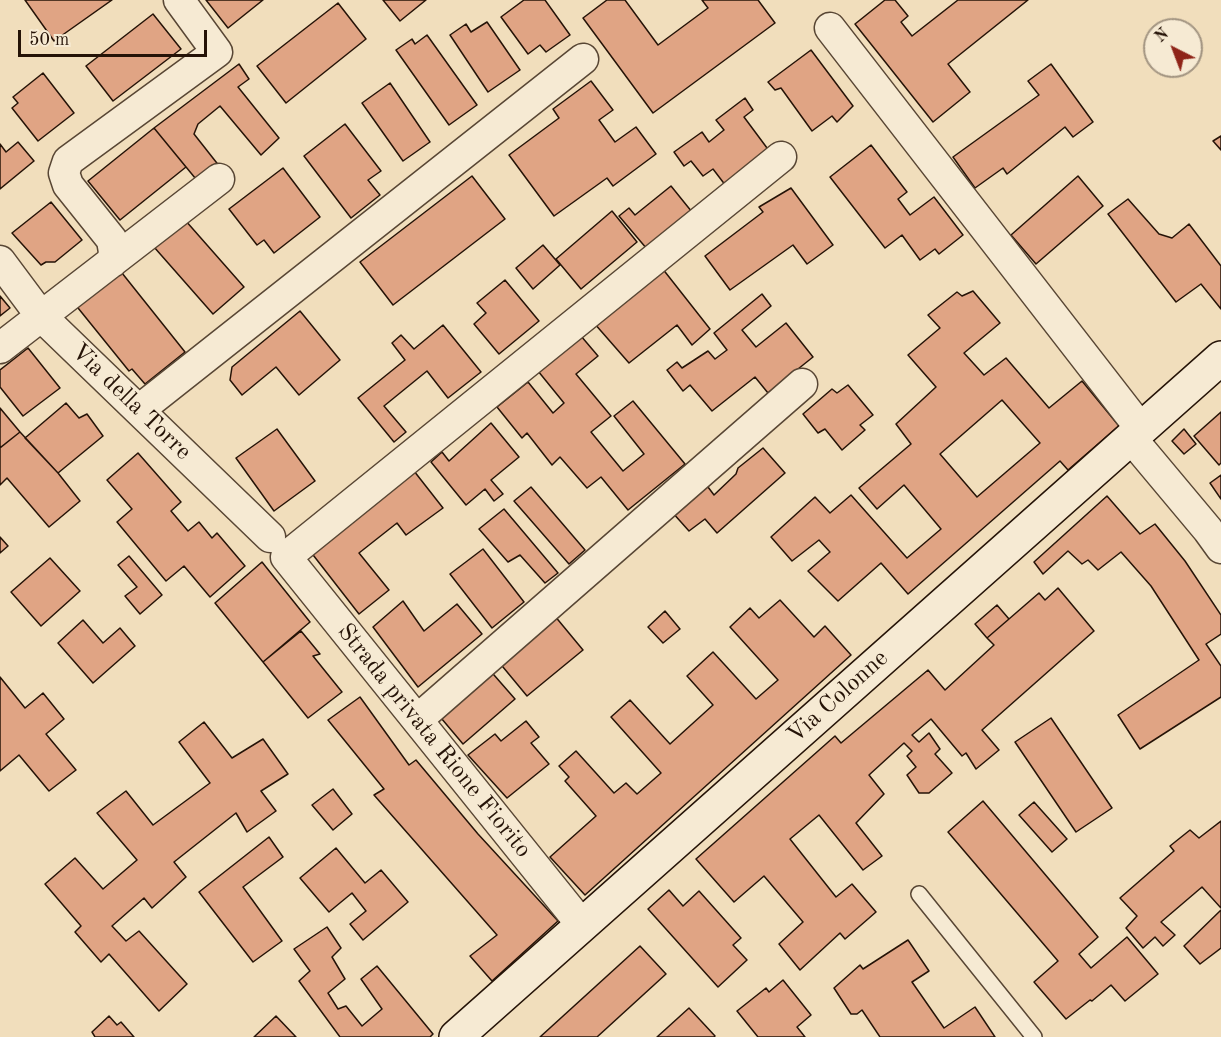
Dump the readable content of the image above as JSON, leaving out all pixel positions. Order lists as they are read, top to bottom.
{
  "streets": {
    "main road": ["Via Colonne"],
    "street": ["Via della Torre", "Strada privata Rione Fiorito"]
  },
  "crossings": [
    ["Via della Torre", "Strada privata Rione Fiorito"],
    ["Via Colonne", "Strada privata Rione Fiorito"]
  ],
  "scale_bar": "50 m",
  "north": "top left"
}
